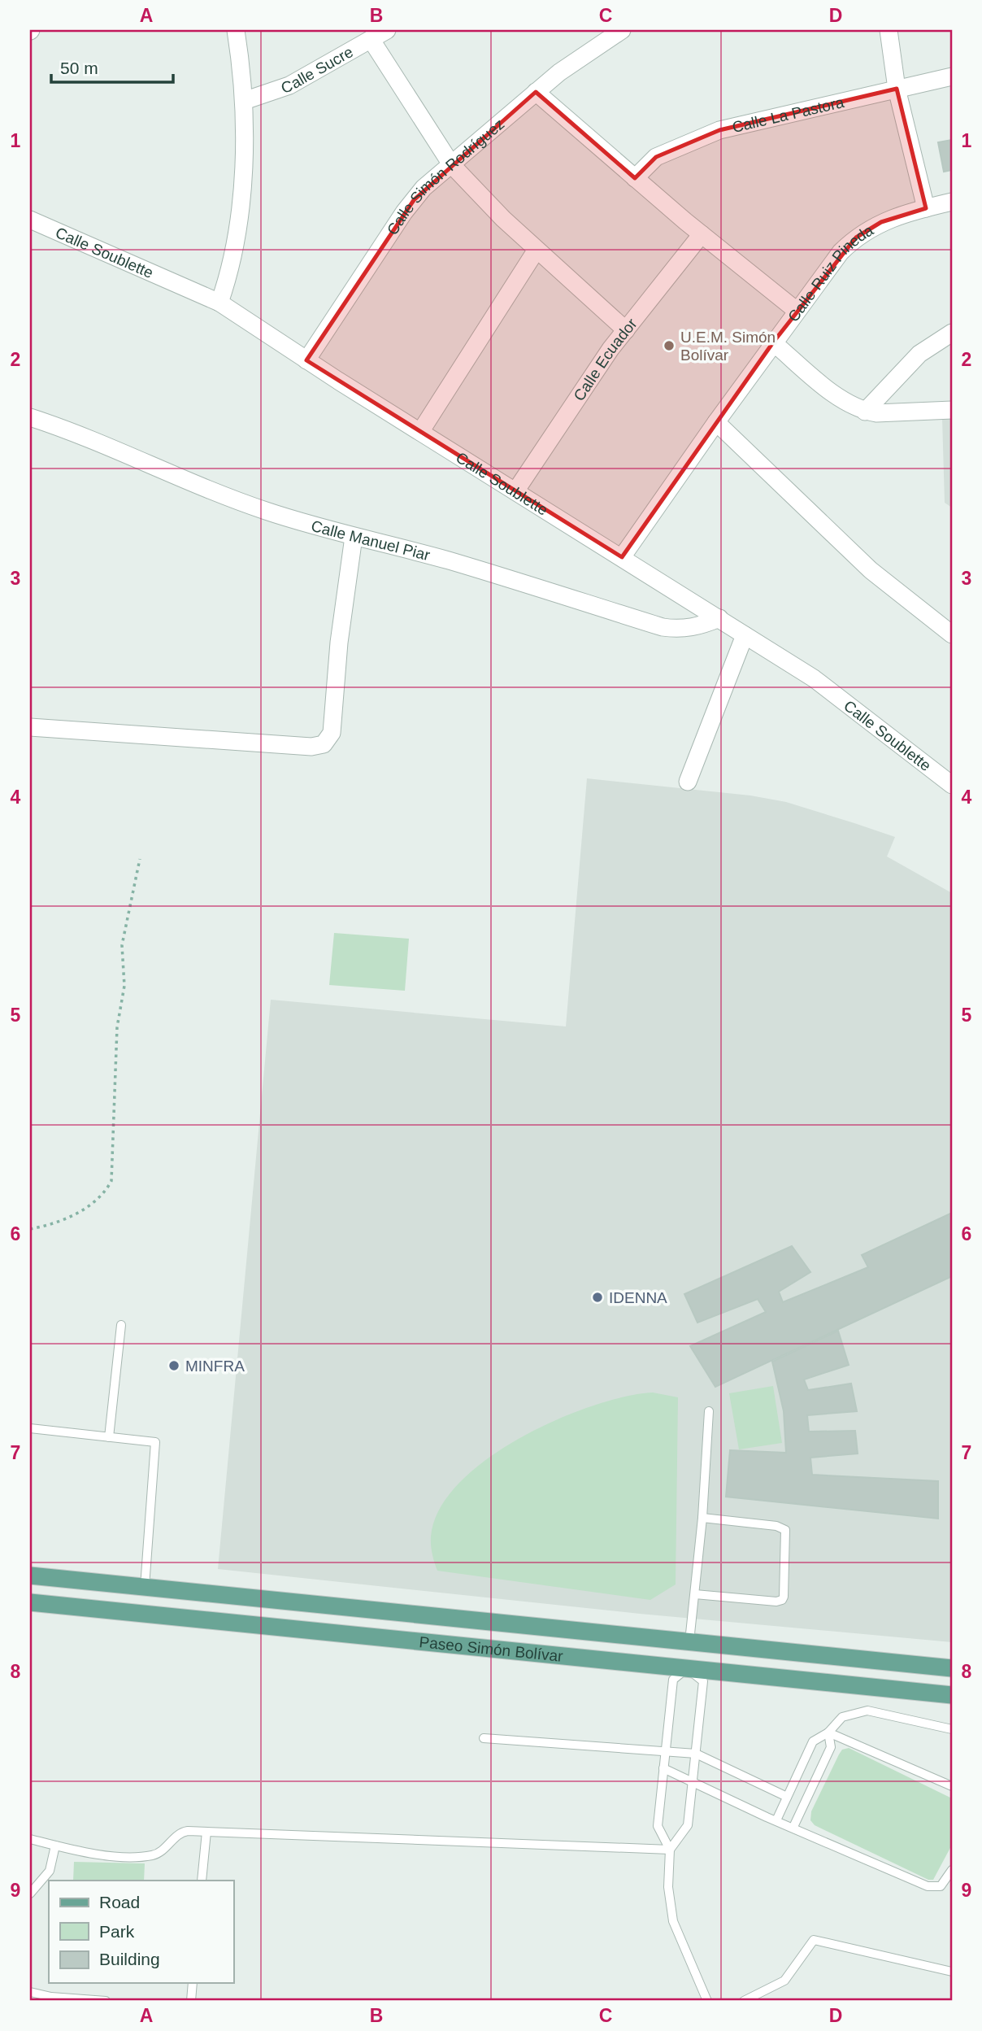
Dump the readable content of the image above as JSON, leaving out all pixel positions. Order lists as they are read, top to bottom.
{
  "streets": {
    "main road": ["Paseo Simón Bolívar"],
    "street": [
      "Calle Sucre",
      "Calle La Pastora",
      "Calle Simón Rodríguez",
      "Calle Soublette",
      "Calle Ruiz Pineda",
      "Calle Ecuador",
      "Calle Manuel Piar"
    ]
  },
  "crossings": [
    ["Calle Simón Rodríguez", "Calle Soublette"],
    ["Calle Soublette", "Calle Ruiz Pineda"],
    ["Calle Soublette", "Calle Ecuador"],
    ["Calle Soublette", "Calle Manuel Piar"]
  ],
  "places": ["U.E.M. Simón Bolívar", "IDENNA", "MINFRA"],
  "legend": ["Road", "Park", "Building"],
  "scale_bar": "50 m",
  "grid": {
    "columns": [
      "A",
      "B",
      "C",
      "D"
    ],
    "rows": [
      "1",
      "2",
      "3",
      "4",
      "5",
      "6",
      "7",
      "8",
      "9"
    ]
  }
}
